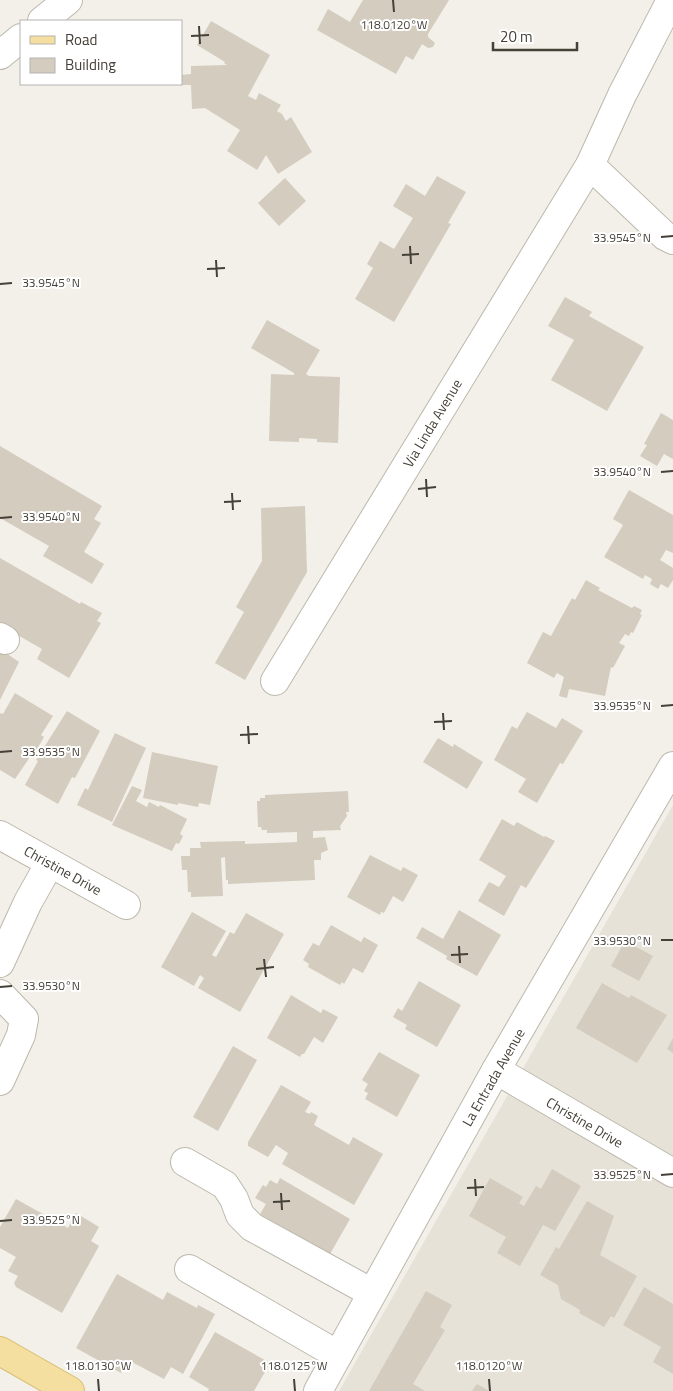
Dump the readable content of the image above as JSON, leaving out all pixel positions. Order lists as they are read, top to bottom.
{
  "streets": {
    "street": ["Via Linda Avenue", "Christine Drive", "La Entrada Avenue"]
  },
  "crossings": [
    ["Christine Drive", "La Entrada Avenue"]
  ],
  "legend": ["Road", "Building"],
  "scale_bar": "20 m",
  "coordinates": [
    "118.0120°W",
    "33.9545°N",
    "33.9540°N",
    "33.9535°N",
    "33.9530°N",
    "33.9525°N",
    "118.0130°W",
    "118.0125°W"
  ]
}
